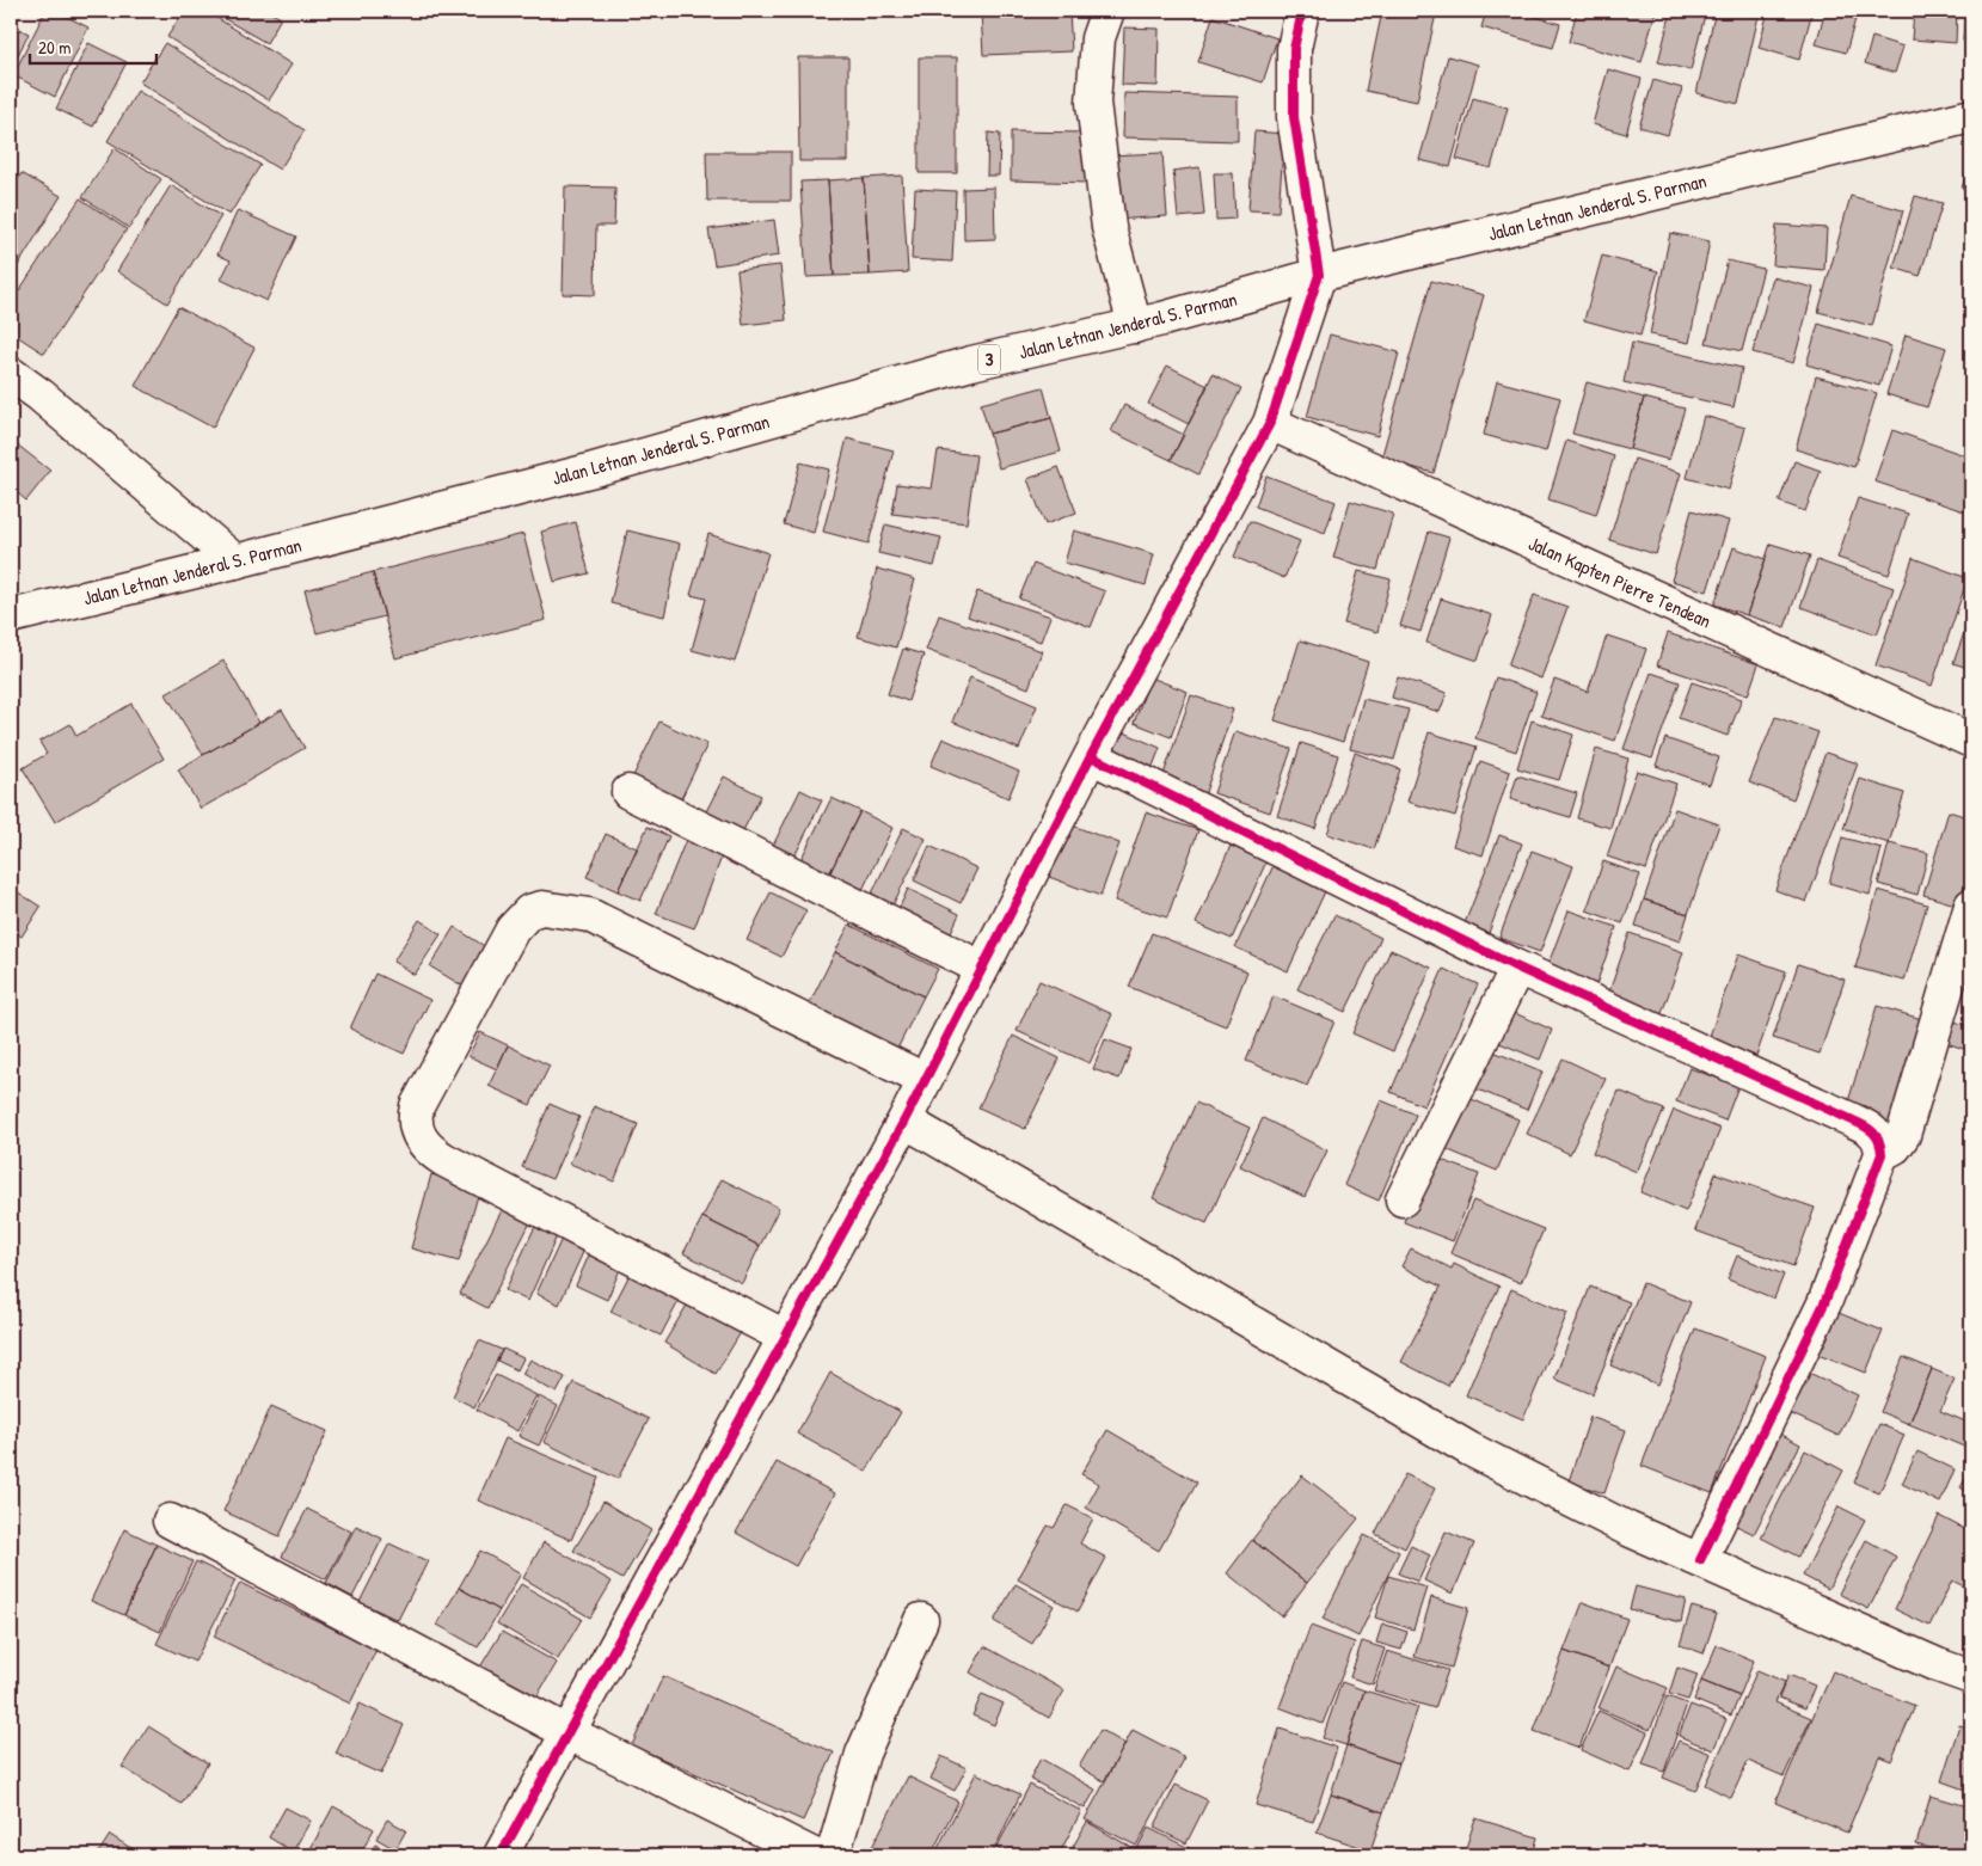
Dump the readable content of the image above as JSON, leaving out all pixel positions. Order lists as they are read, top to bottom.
{
  "streets": {
    "main road": ["Jalan Letnan Jenderal S. Parman", "3", "Jalan Kapten Pierre Tendean"]
  },
  "scale_bar": "20 m"
}
